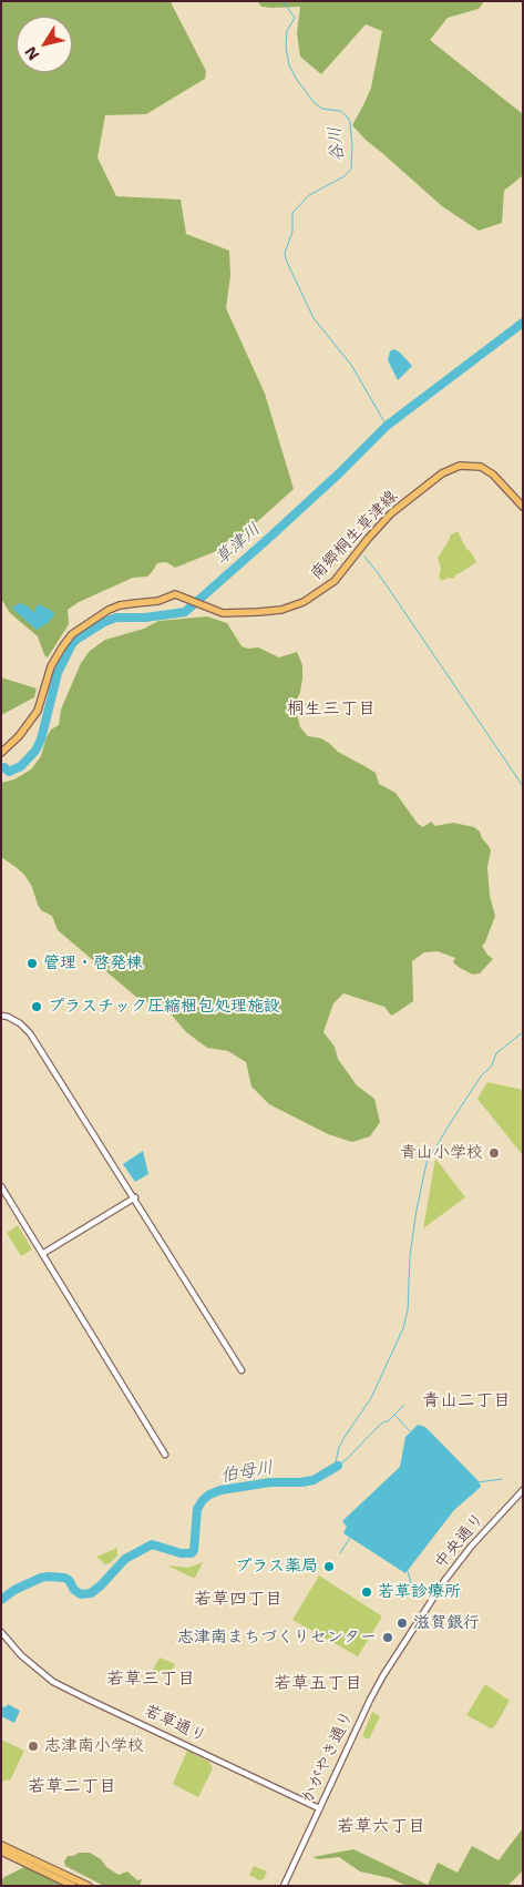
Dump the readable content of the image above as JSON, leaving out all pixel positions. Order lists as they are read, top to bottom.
{
  "streets": {
    "main road": ["南郷桐生草津線"],
    "street": ["中央通り", "若草通り", "かがやき通り"]
  },
  "crossings": [
    ["中央通り", "かがやき通り"],
    ["若草通り", "かがやき通り"]
  ],
  "districts": [
    "桐生三丁目",
    "青山二丁目",
    "若草四丁目",
    "若草三丁目",
    "若草五丁目",
    "若草二丁目",
    "若草六丁目"
  ],
  "water": ["谷川", "草津川", "伯母川"],
  "places": [
    "管理・啓発棟",
    "プラスチック圧縮梱包処理施設",
    "青山小学校",
    "プラス薬局",
    "若草診療所",
    "滋賀銀行",
    "志津南まちづくりセンター",
    "志津南小学校"
  ],
  "north": "bottom left"
}
